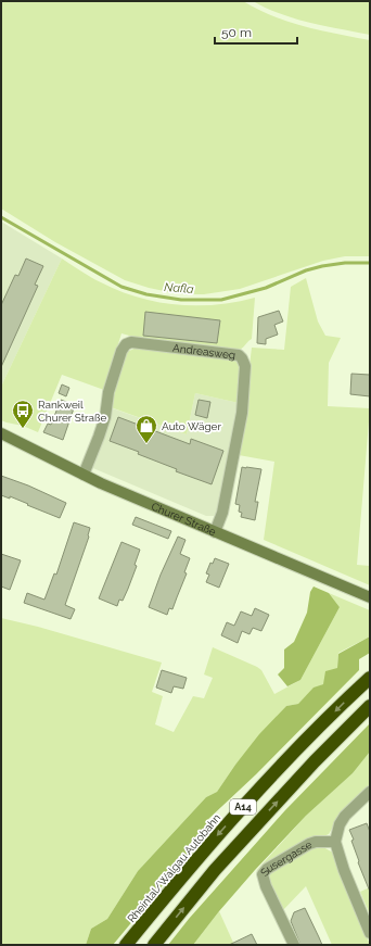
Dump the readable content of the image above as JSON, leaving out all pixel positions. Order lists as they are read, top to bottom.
{
  "streets": {
    "highway": ["A14", "Rheintal/Walgau Autobahn"],
    "main road": ["Churer Straße"],
    "street": ["Andreasweg", "Susergasse"]
  },
  "crossings": [
    ["Andreasweg", "Churer Straße"]
  ],
  "water": ["Nafla"],
  "places": {
    "bus stop": ["Rankweil Churer Straße"],
    "shop": ["Auto Wäger"]
  },
  "scale_bar": "50 m"
}
